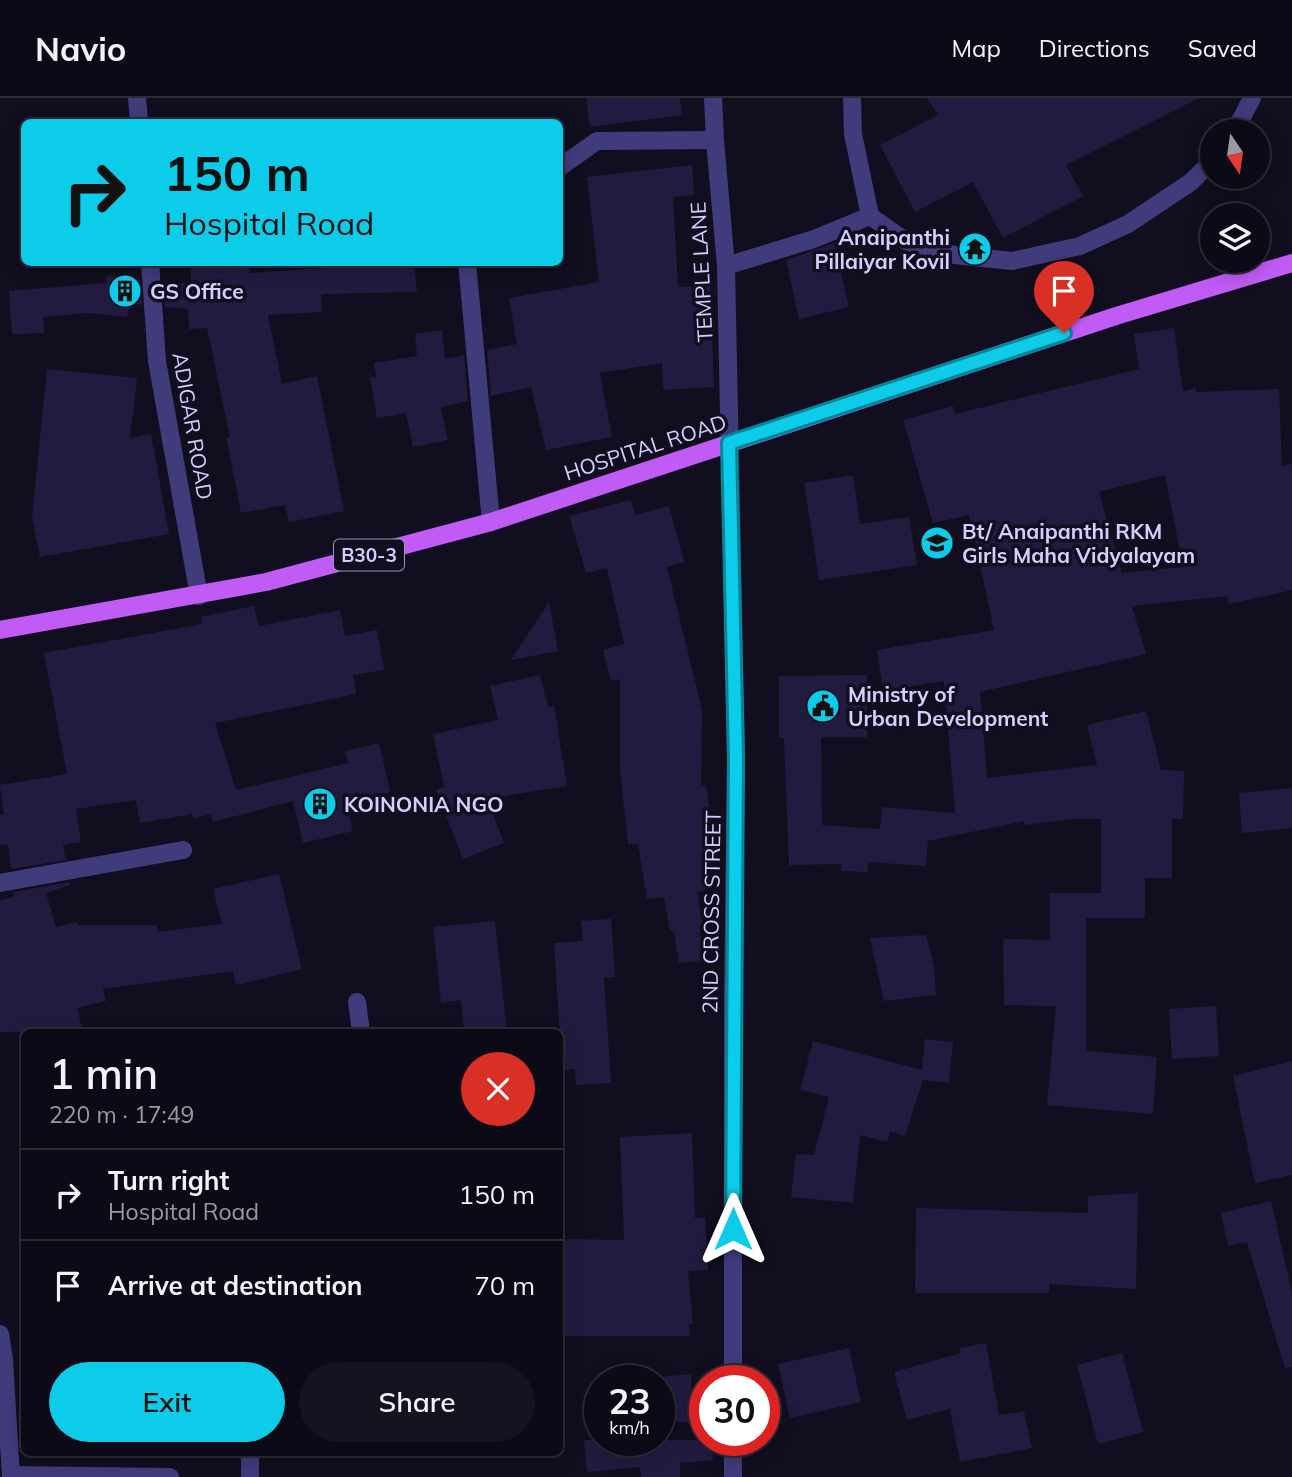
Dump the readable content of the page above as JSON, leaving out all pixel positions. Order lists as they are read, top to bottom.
{
  "streets": {
    "main road": ["HOSPITAL ROAD", "B30-3"],
    "street": ["TEMPLE LANE", "ADIGAR ROAD", "2ND CROSS STREET"]
  },
  "crossings": [
    ["TEMPLE LANE", "HOSPITAL ROAD"],
    ["TEMPLE LANE", "2ND CROSS STREET"],
    ["ADIGAR ROAD", "HOSPITAL ROAD"],
    ["HOSPITAL ROAD", "2ND CROSS STREET"]
  ],
  "places": {
    "temple": ["Anaipanthi Pillaiyar Kovil"],
    "building": ["GS Office", "KOINONIA NGO"],
    "school or university": ["Bt/ Anaipanthi RKM Girls Maha Vidyalayam"],
    "public building": ["Ministry of Urban Development"]
  },
  "north": "bottom",
  "page": {
    "header": "Navio",
    "nav": ["Map", "Directions", "Saved"],
    "turn": ["150 m", "Hospital Road"],
    "heading": ["1 min", "220 m · 17:49"],
    "list": [
      {
        "name": "Turn right",
        "note": "Hospital Road",
        "value": "150 m"
      },
      {
        "name": "Arrive at destination",
        "value": "70 m"
      }
    ],
    "buttons": ["Exit", "Share"],
    "speed": "23 km/h",
    "limit": "30"
  }
}
